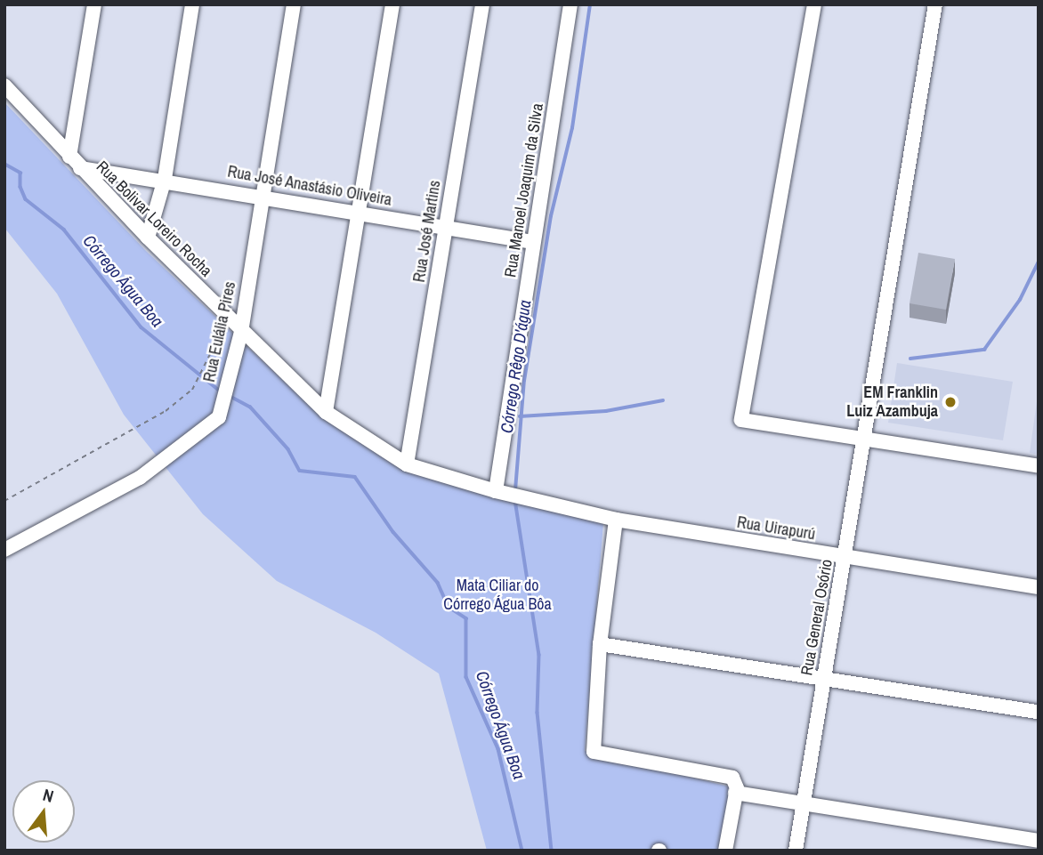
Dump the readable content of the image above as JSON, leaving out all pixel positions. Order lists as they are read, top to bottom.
{
  "streets": {
    "street": [
      "Rua José Anastásio Oliveira",
      "Rua Manoel Joaquim da Silva",
      "Rua Bolivar Loreiro Rocha",
      "Rua José Martins",
      "Rua Eulália Pires",
      "Rua Uirapurú",
      "Rua General Osório"
    ]
  },
  "crossings": [
    ["Rua José Anastásio Oliveira", "Rua Manoel Joaquim da Silva"],
    ["Rua José Anastásio Oliveira", "Rua Bolivar Loreiro Rocha"],
    ["Rua José Anastásio Oliveira", "Rua José Martins"],
    ["Rua José Anastásio Oliveira", "Rua Eulália Pires"],
    ["Rua Manoel Joaquim da Silva", "Rua Bolivar Loreiro Rocha"],
    ["Rua Manoel Joaquim da Silva", "Rua Uirapurú"],
    ["Rua Bolivar Loreiro Rocha", "Rua José Martins"],
    ["Rua Bolivar Loreiro Rocha", "Rua Eulália Pires"],
    ["Rua Bolivar Loreiro Rocha", "Rua Uirapurú"],
    ["Rua Uirapurú", "Rua General Osório"]
  ],
  "water": ["Córrego Água Boa", "Córrego Rêgo D'água"],
  "parks": ["Mata Ciliar do Córrego Água Bôa"],
  "places": ["EM Franklin Luiz Azambuja"],
  "north": "top"
}
